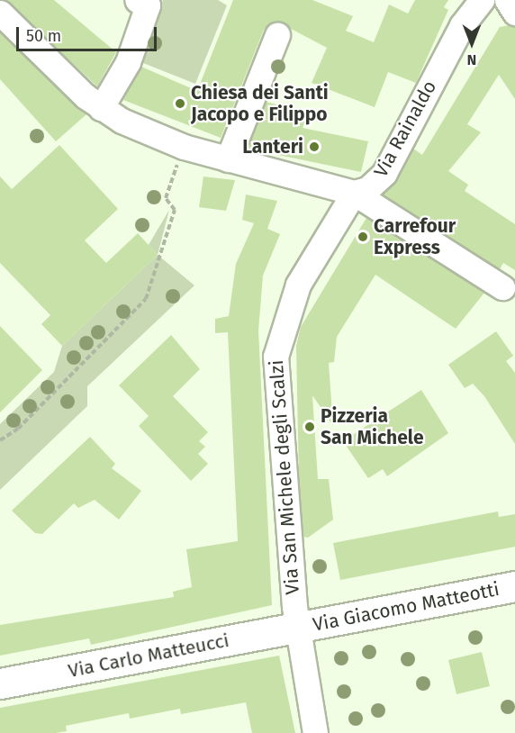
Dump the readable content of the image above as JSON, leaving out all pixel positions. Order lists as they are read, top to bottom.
{
  "streets": {
    "main road": ["Via Giacomo Matteotti", "Via Carlo Matteucci"],
    "street": ["Via Rainaldo", "Via San Michele degli Scalzi"]
  },
  "crossings": [
    ["Via Rainaldo", "Via San Michele degli Scalzi"],
    ["Via San Michele degli Scalzi", "Via Giacomo Matteotti"],
    ["Via San Michele degli Scalzi", "Via Carlo Matteucci"],
    ["Via Giacomo Matteotti", "Via Carlo Matteucci"]
  ],
  "places": [
    "Chiesa dei Santi Jacopo e Filippo",
    "Lanteri",
    "Carrefour Express",
    "Pizzeria San Michele"
  ],
  "scale_bar": "50 m",
  "north": "bottom"
}
